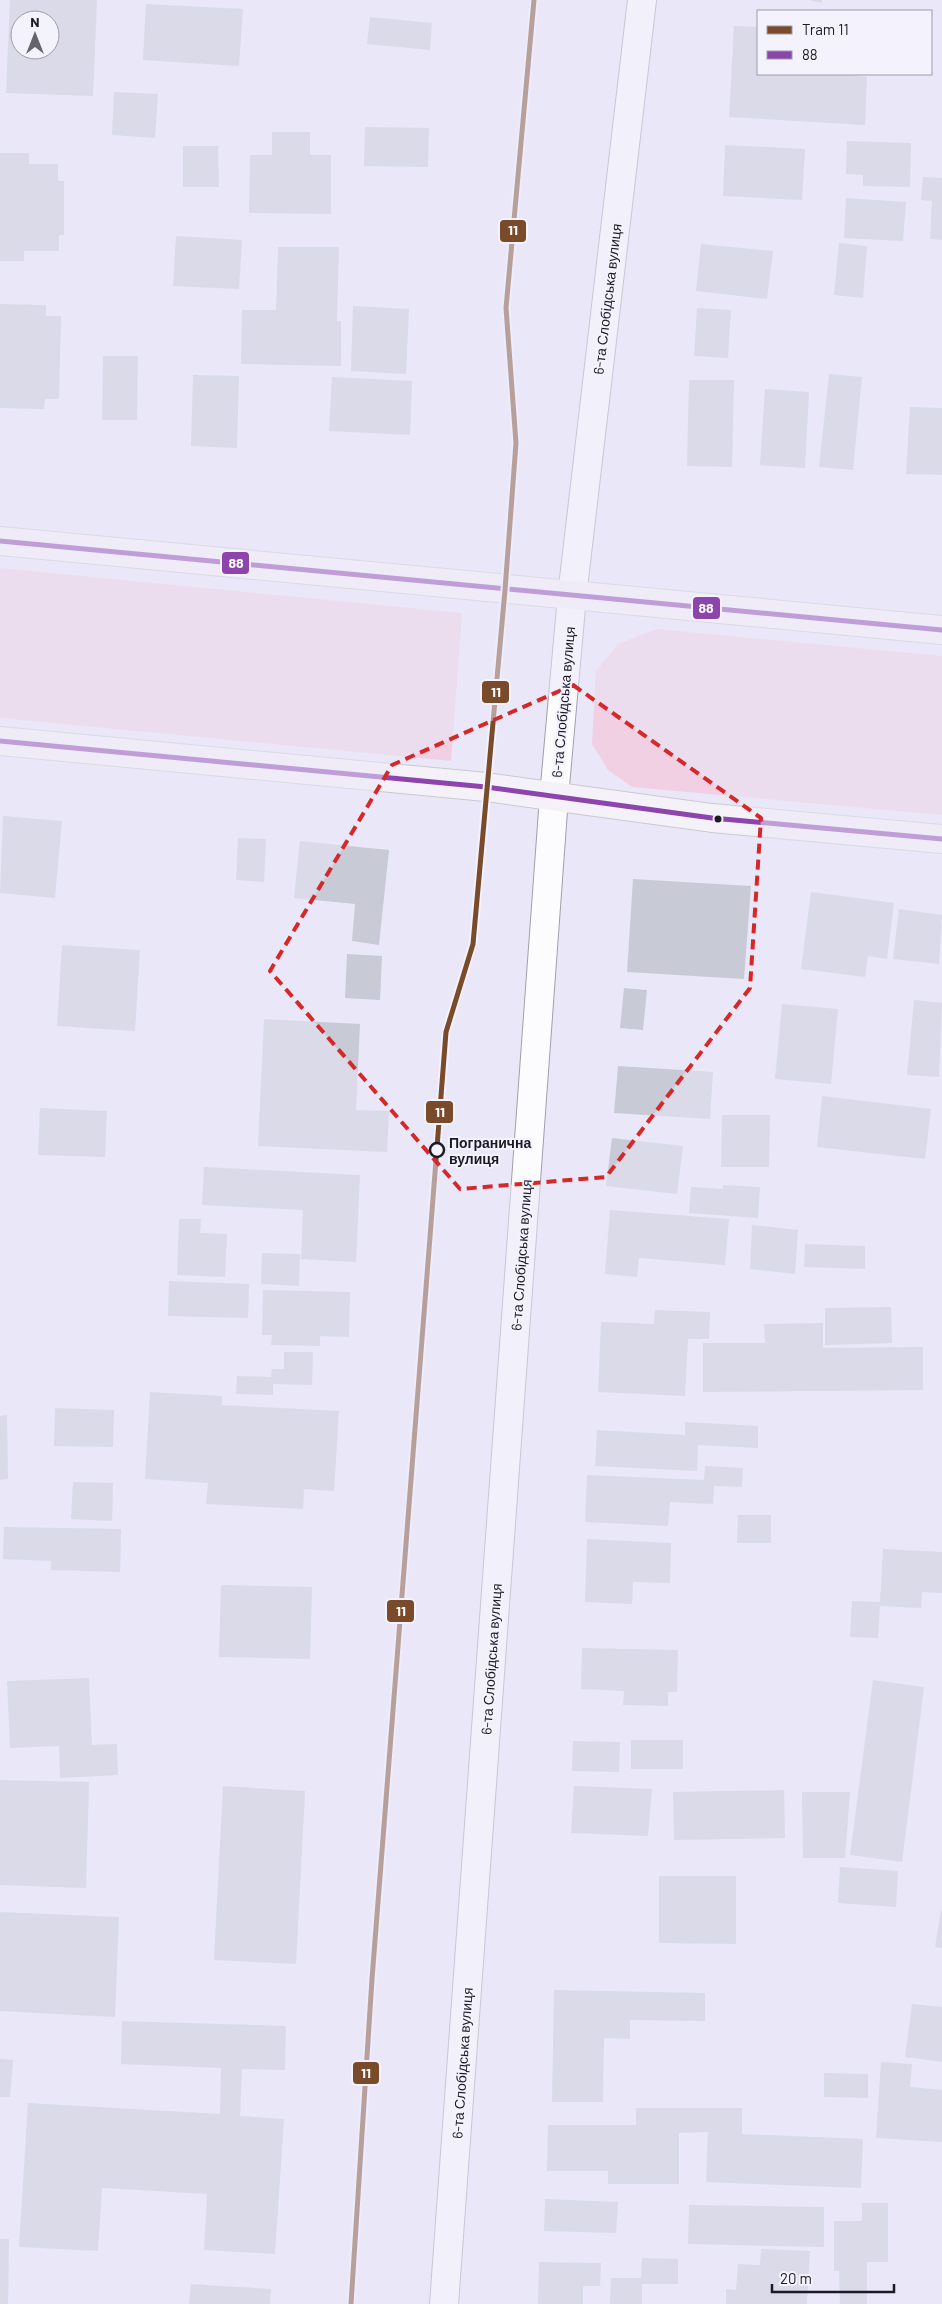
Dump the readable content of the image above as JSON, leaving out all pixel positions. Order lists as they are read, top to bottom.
{
  "streets": {
    "street": ["6-та Слобідська вулиця"]
  },
  "places": ["Погранична вулиця"],
  "lines": ["tram line 11", "transit line 88"],
  "legend": ["Tram 11", "88"],
  "scale_bar": "20 m",
  "north": "top"
}
